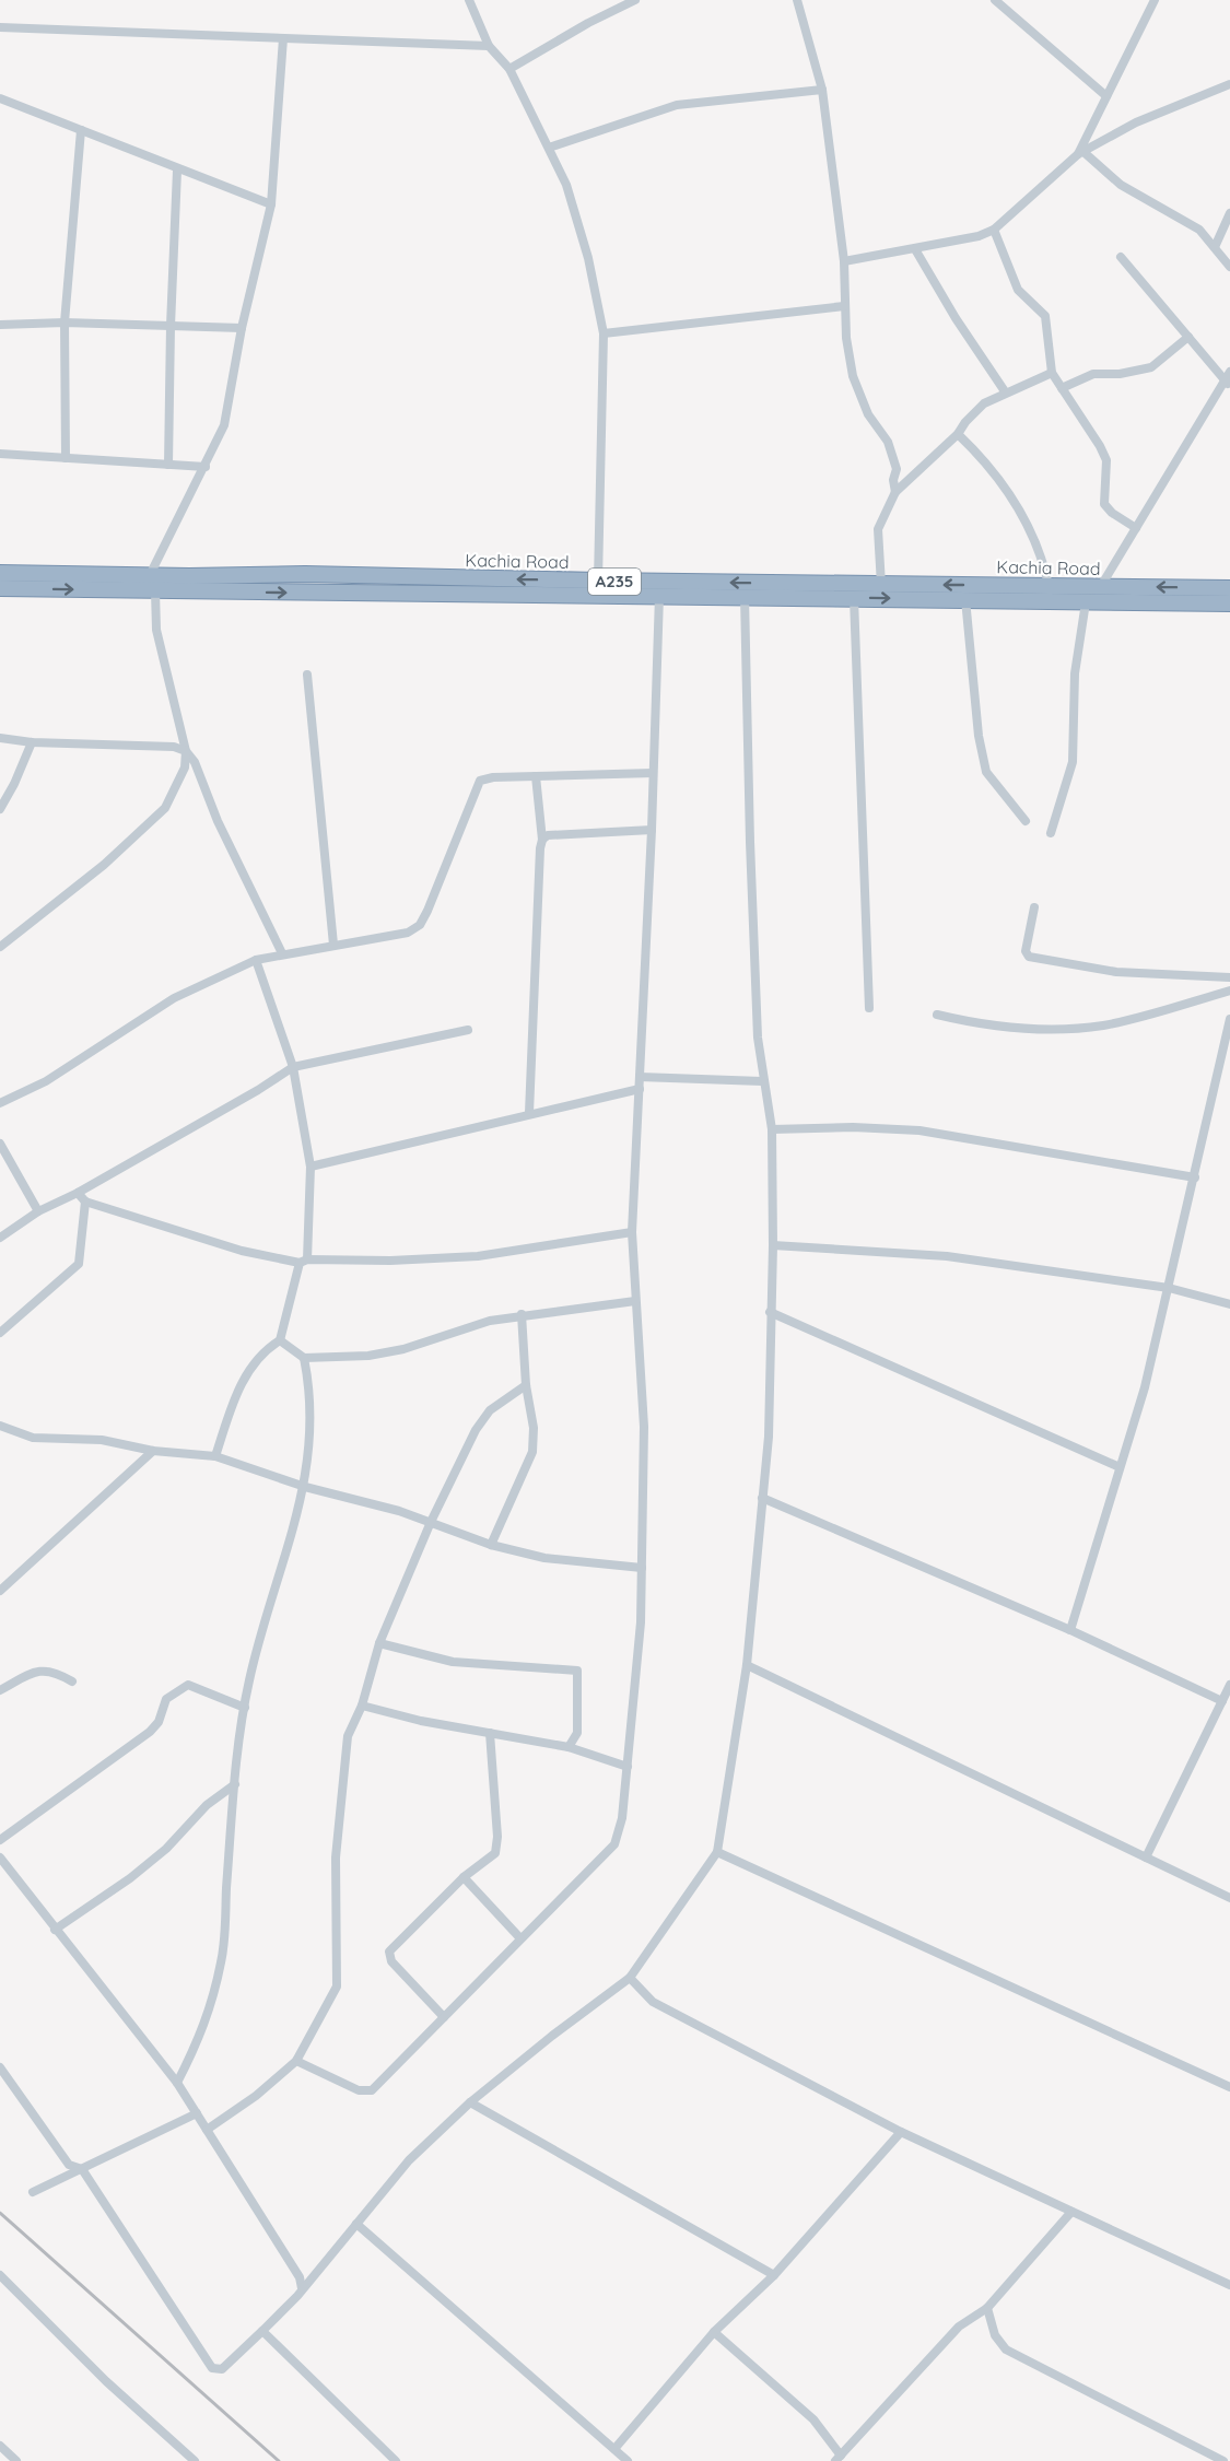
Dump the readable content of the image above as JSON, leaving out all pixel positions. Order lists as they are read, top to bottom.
{
  "streets": {
    "highway": ["Kachia Road", "A235"]
  }
}
